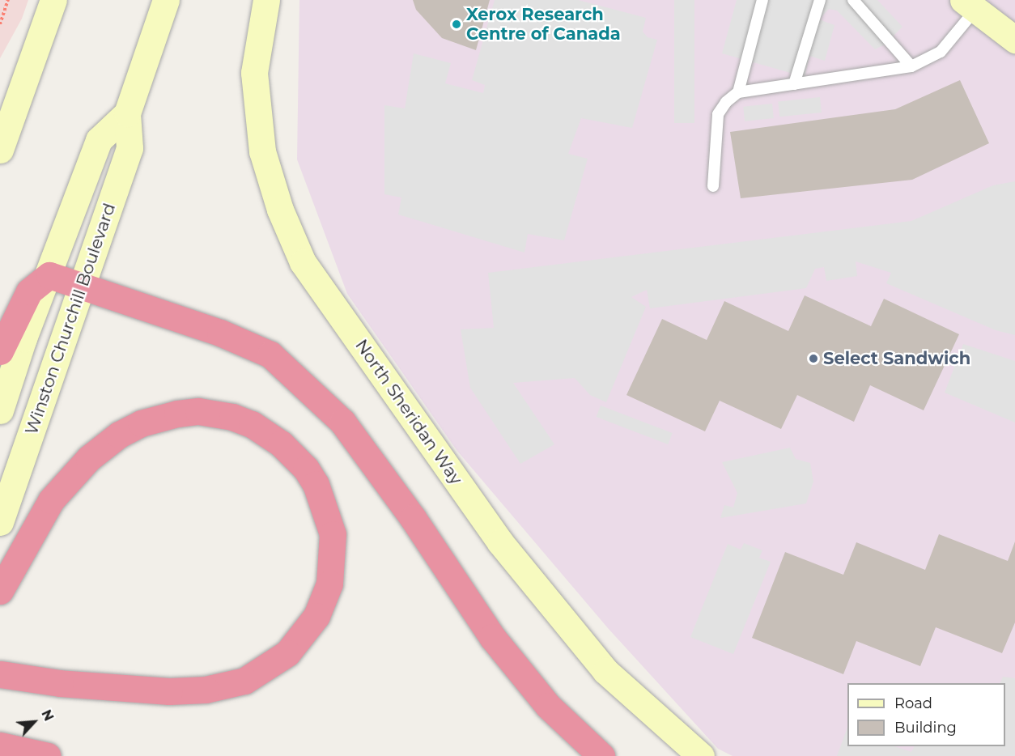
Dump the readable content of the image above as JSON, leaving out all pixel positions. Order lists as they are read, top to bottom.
{
  "streets": {
    "street": ["Winston Churchill Boulevard", "North Sheridan Way"]
  },
  "places": ["Xerox Research Centre of Canada", "Select Sandwich"],
  "legend": ["Road", "Building"],
  "north": "top right"
}
